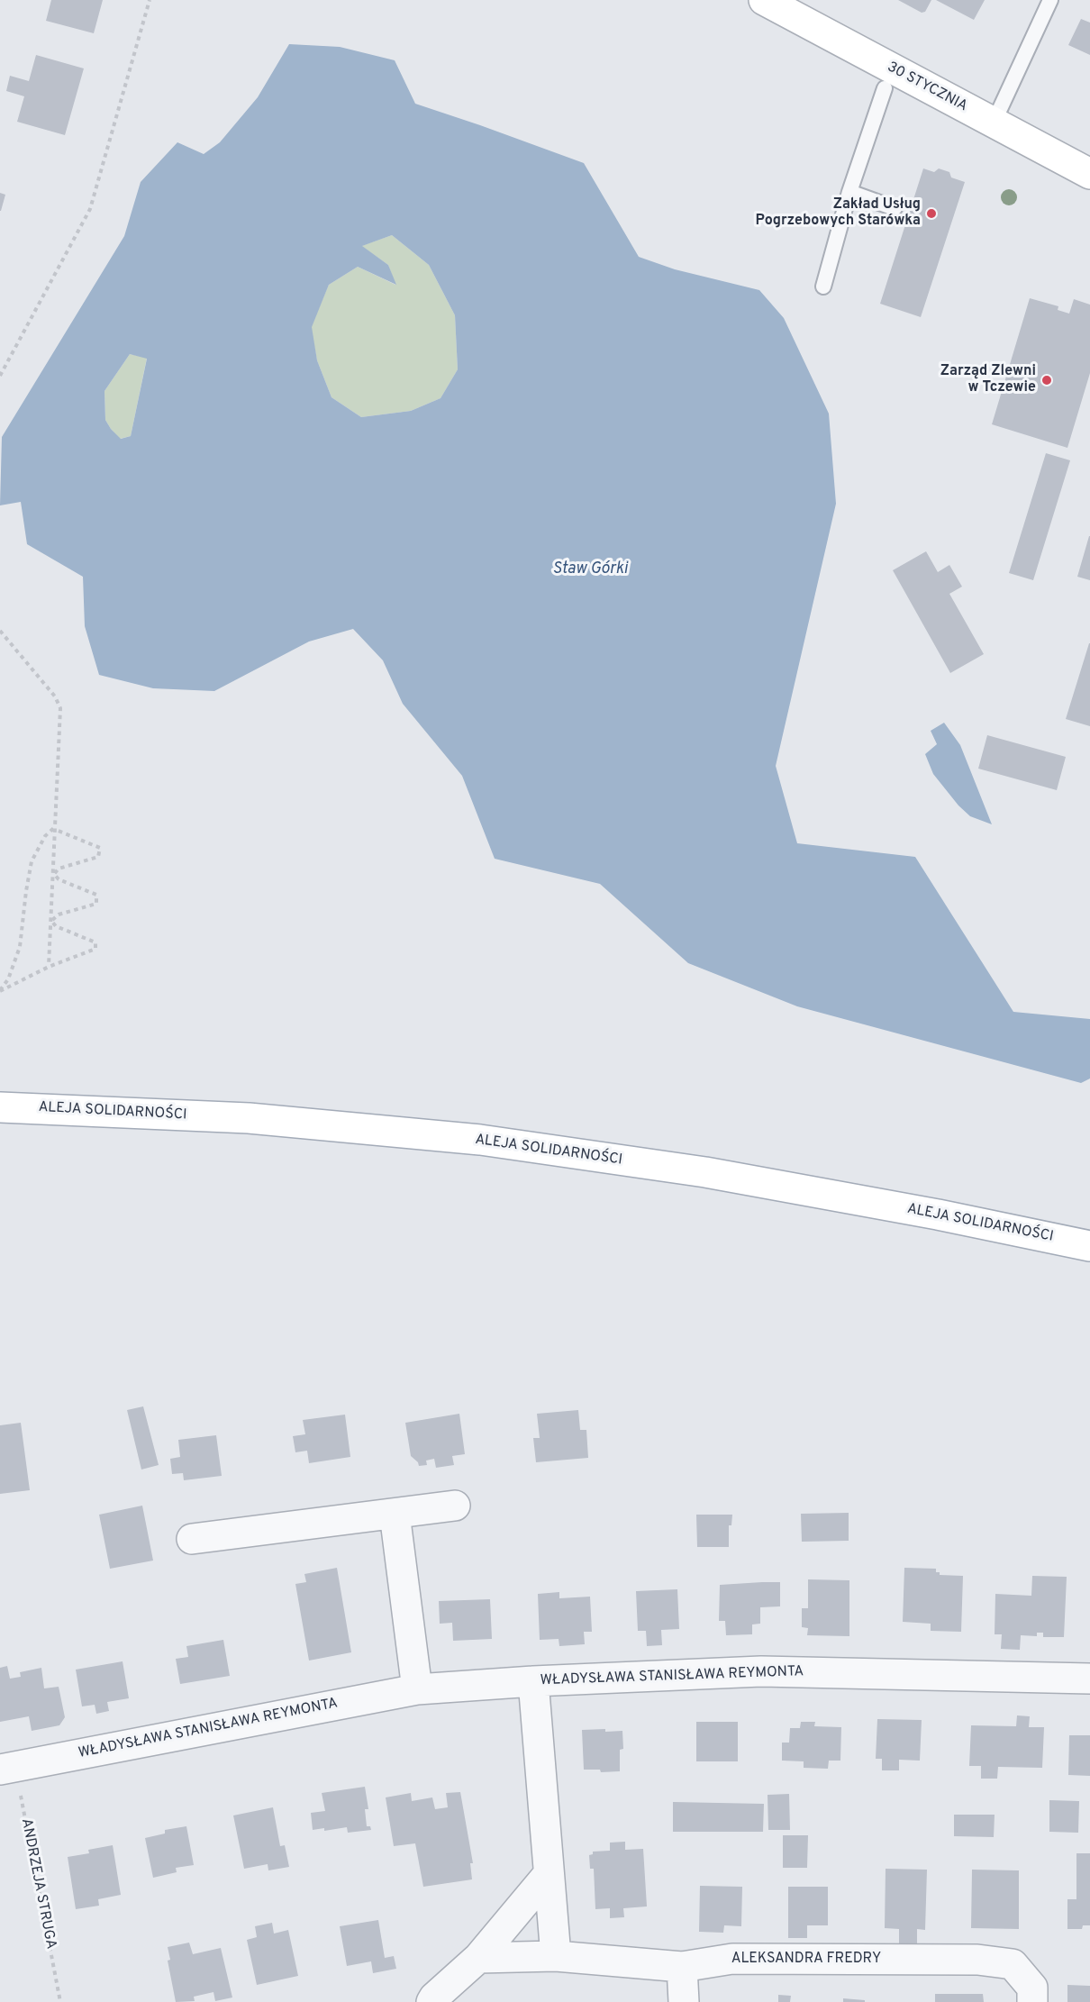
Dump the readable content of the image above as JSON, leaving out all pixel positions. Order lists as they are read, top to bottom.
{
  "streets": {
    "main road": ["30 STYCZNIA", "ALEJA SOLIDARNOŚCI"],
    "street": ["WŁADYSŁAWA STANISŁAWA REYMONTA", "ALEKSANDRA FREDRY"],
    "path": ["ANDRZEJA STRUGA"]
  },
  "crossings": [
    ["WŁADYSŁAWA STANISŁAWA REYMONTA", "ANDRZEJA STRUGA"]
  ],
  "water": ["Staw Górki"],
  "places": ["Zakład Usług Pogrzebowych Starówka", "Zarząd Zlewni w Tczewie"]
}
